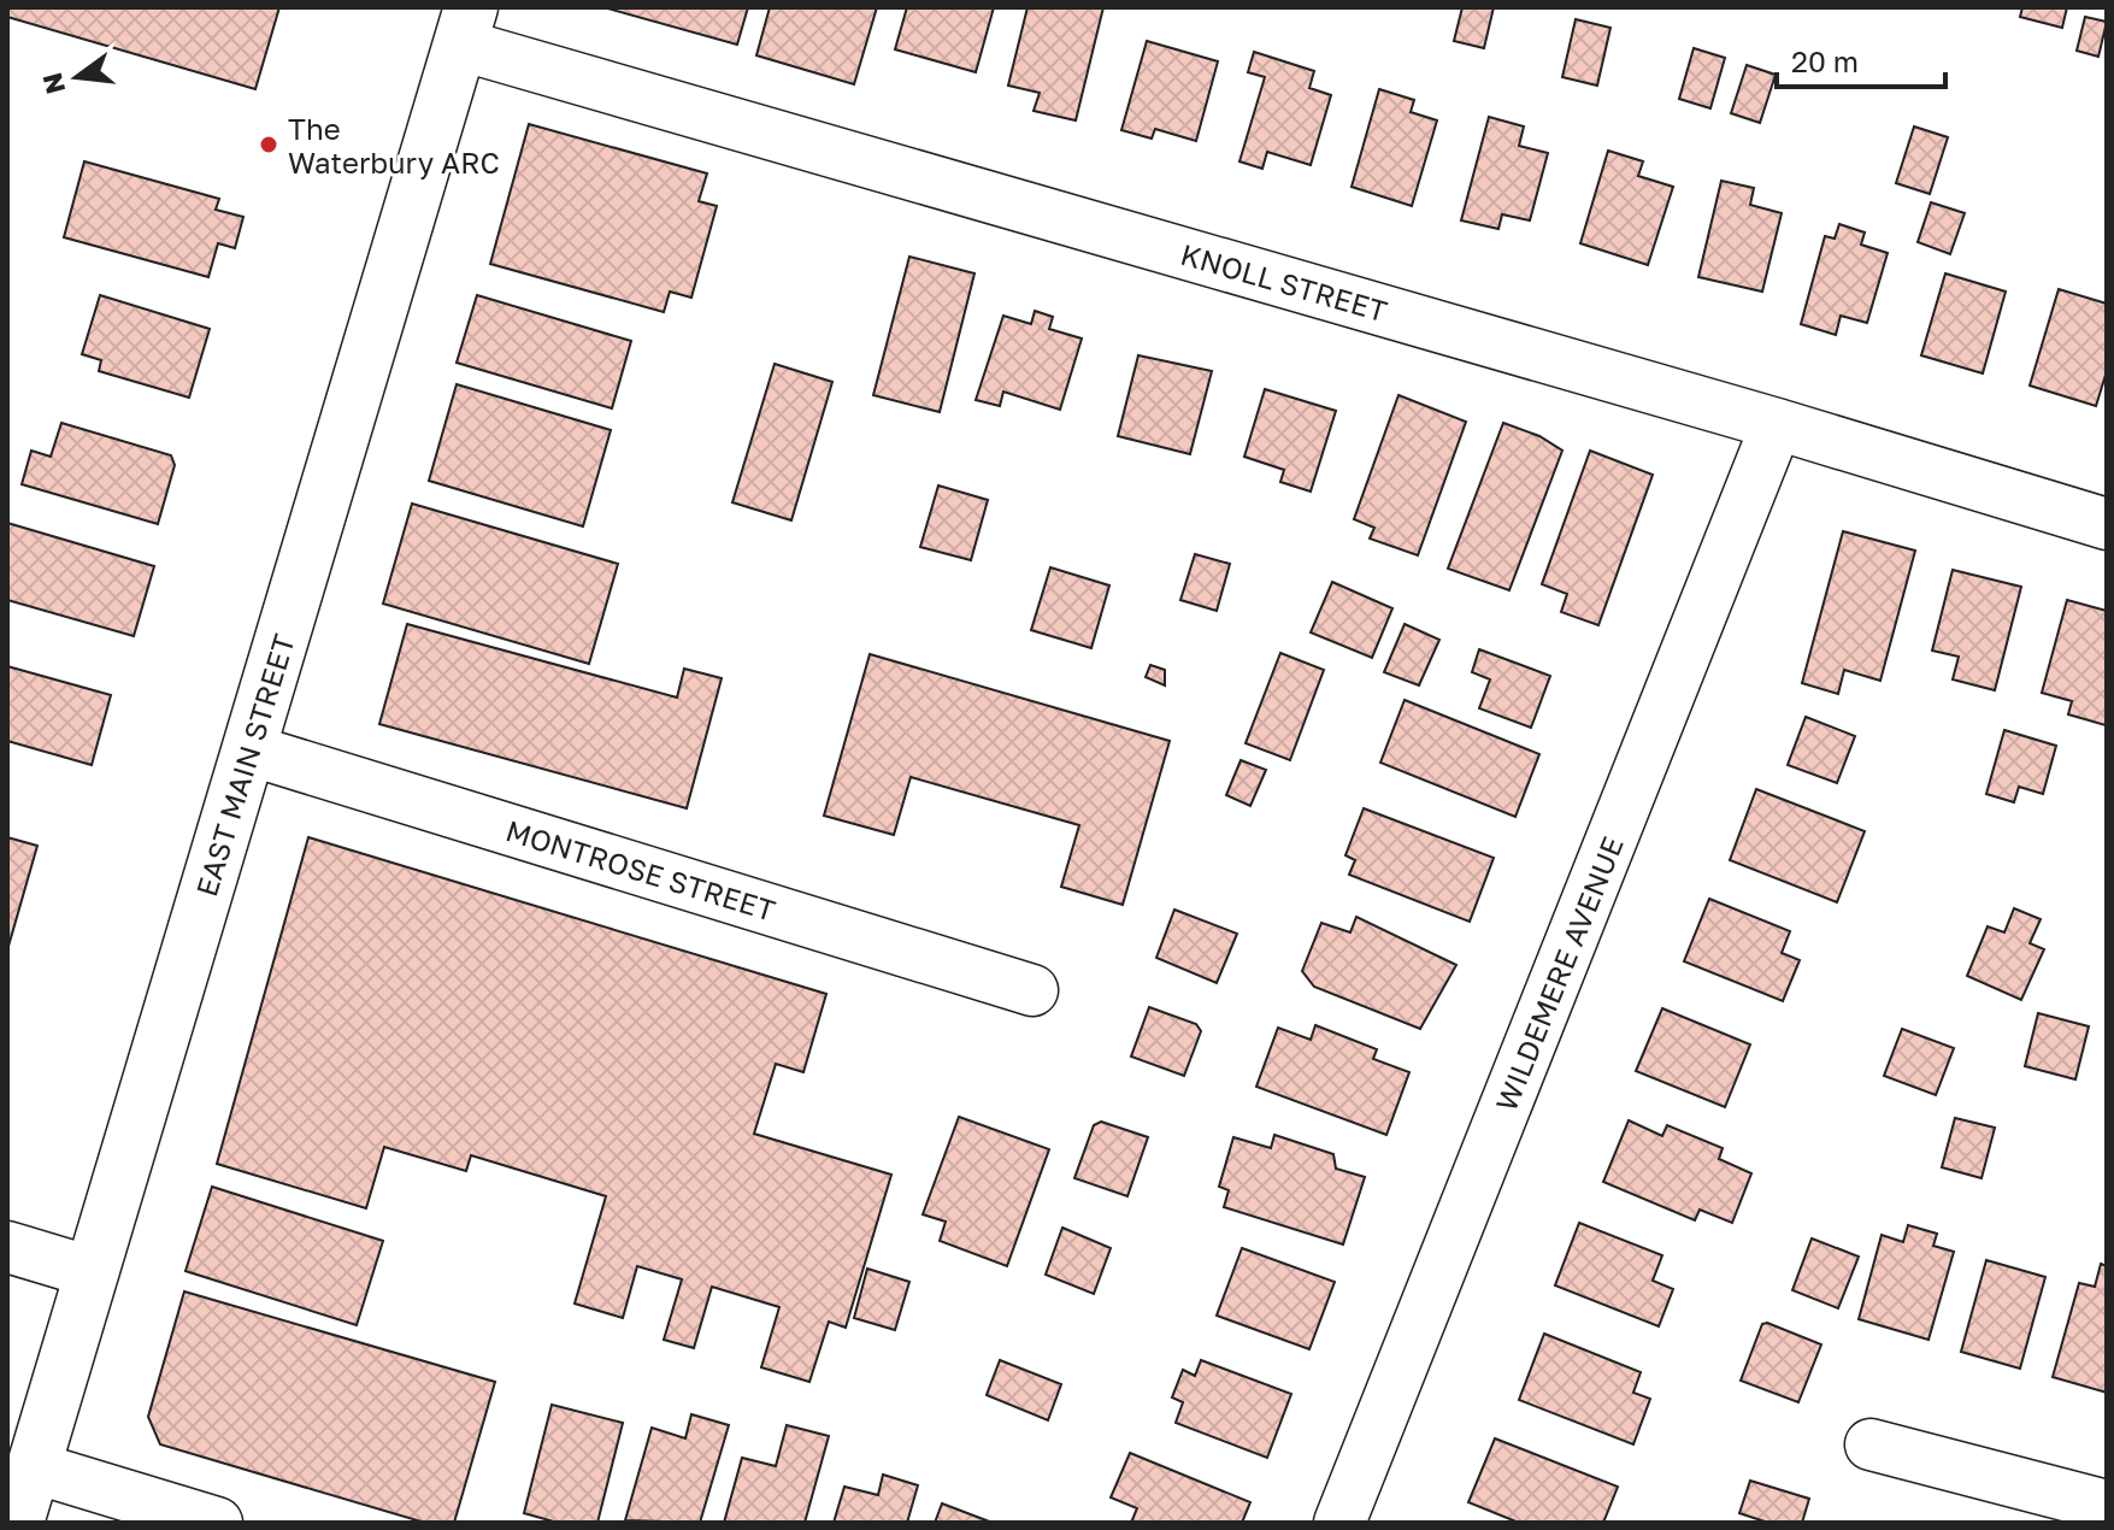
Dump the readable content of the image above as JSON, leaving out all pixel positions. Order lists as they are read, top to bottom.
{
  "streets": {
    "main road": ["EAST MAIN STREET"],
    "street": ["KNOLL STREET", "MONTROSE STREET", "WILDEMERE AVENUE"]
  },
  "crossings": [
    ["KNOLL STREET", "EAST MAIN STREET"],
    ["KNOLL STREET", "WILDEMERE AVENUE"],
    ["EAST MAIN STREET", "MONTROSE STREET"]
  ],
  "places": ["The Waterbury ARC"],
  "scale_bar": "20 m",
  "north": "left"
}
